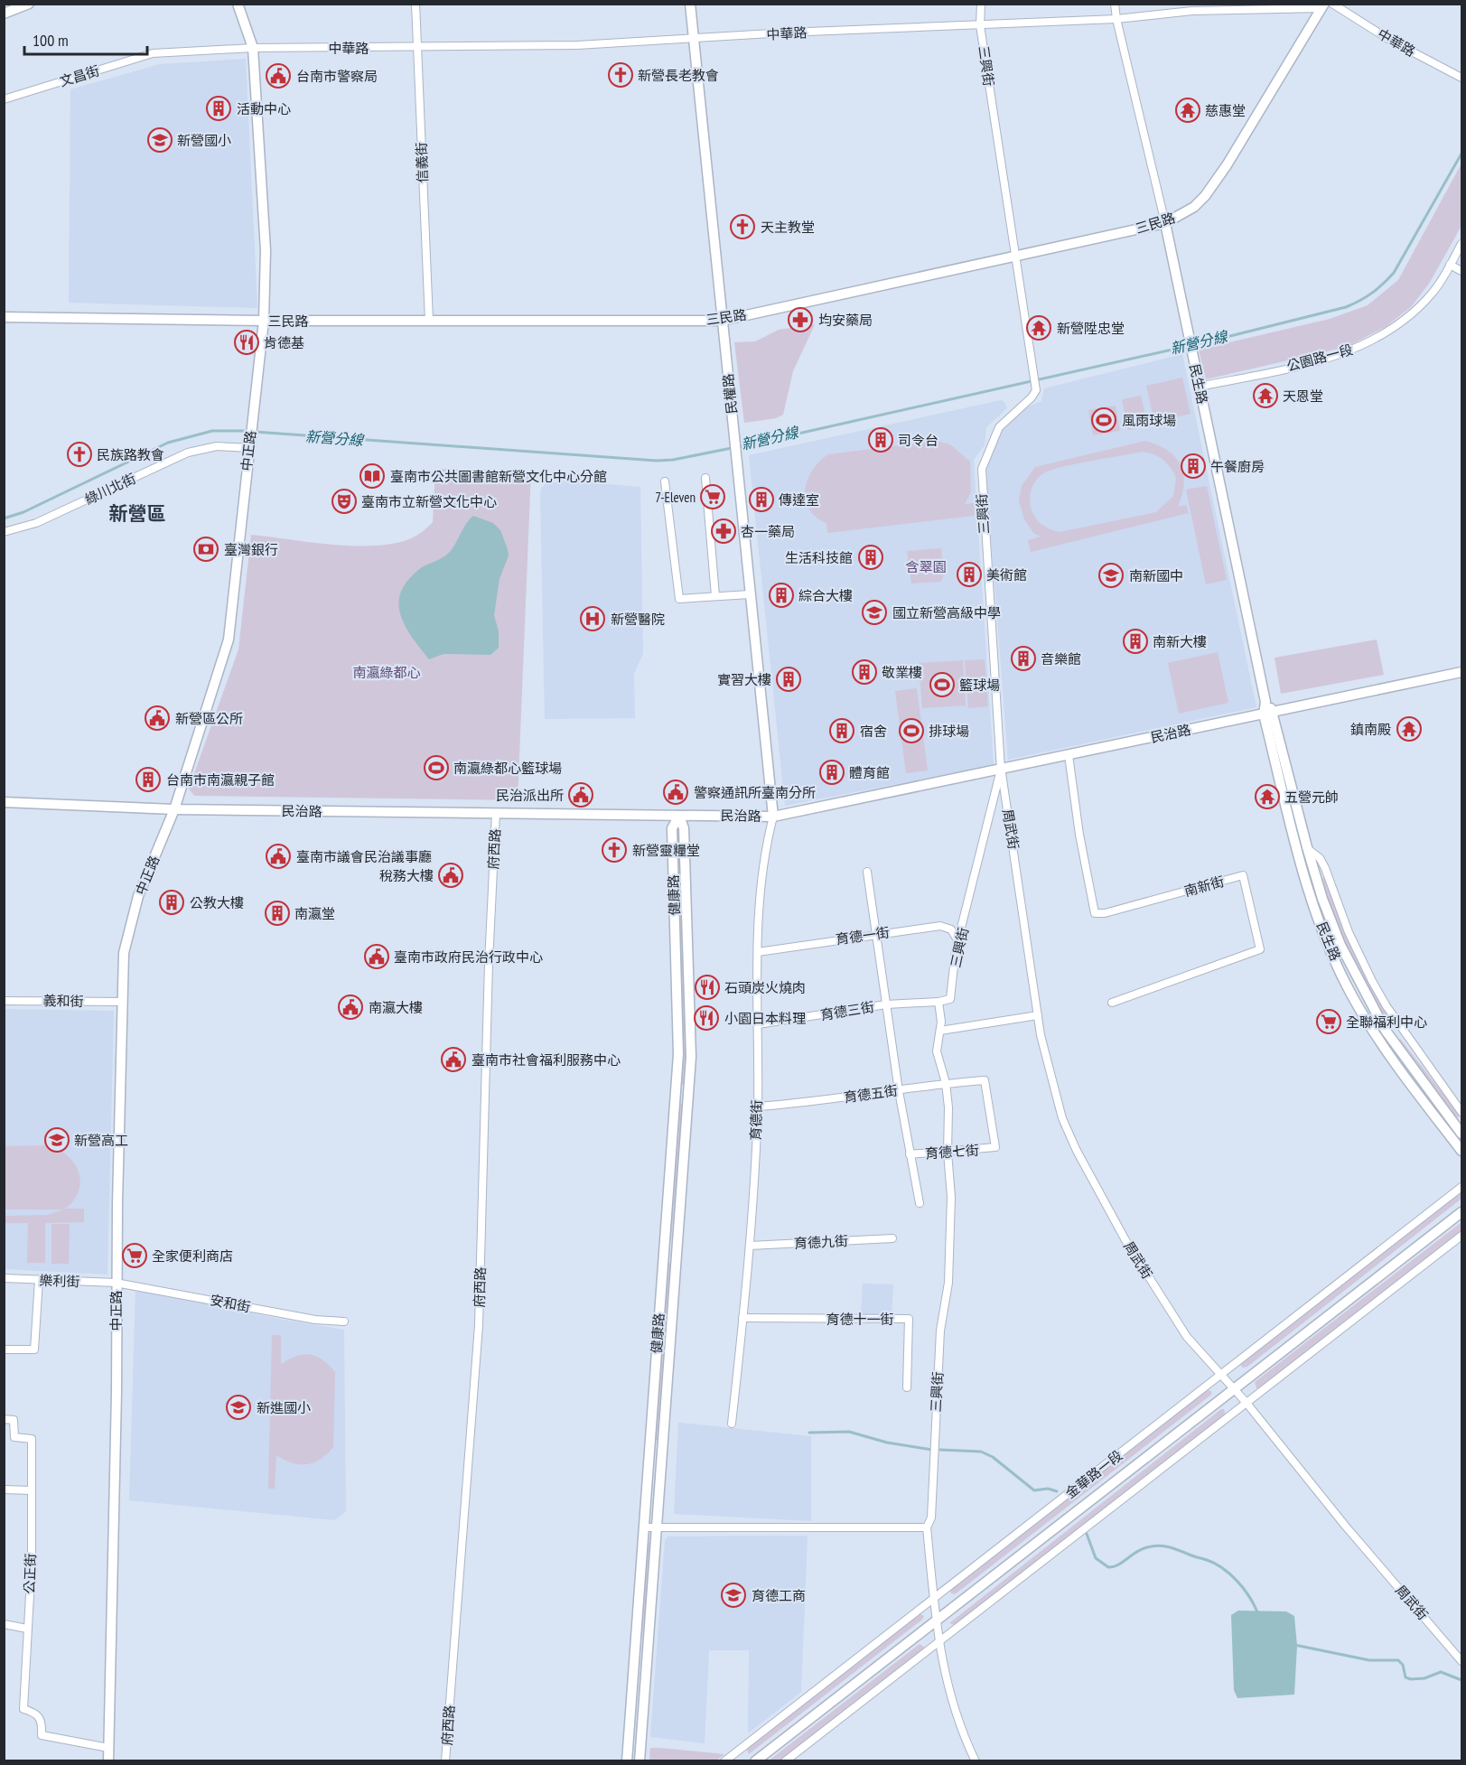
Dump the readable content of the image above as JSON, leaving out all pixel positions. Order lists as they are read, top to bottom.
{
  "streets": {
    "street": [
      "中華路",
      "三興街",
      "文昌街",
      "信義街",
      "三民路",
      "公園路一段",
      "民生路",
      "民權路",
      "中正路",
      "綠川北街",
      "民治路",
      "周武街",
      "府西路",
      "南新街",
      "健康路",
      "育德一街",
      "義和街",
      "育德三街",
      "育德五街",
      "育德街",
      "育德七街",
      "育德九街",
      "樂利街",
      "安和街",
      "育德十一街",
      "金華路一段",
      "公正街"
    ]
  },
  "crossings": [
    ["中華路", "三興街"],
    ["中華路", "文昌街"],
    ["中華路", "信義街"],
    ["中華路", "三民路"],
    ["中華路", "民生路"],
    ["中華路", "民權路"],
    ["中華路", "中正路"],
    ["三興街", "三民路"],
    ["三興街", "民治路"],
    ["三興街", "周武街"],
    ["三興街", "育德一街"],
    ["三興街", "育德三街"],
    ["三興街", "育德五街"],
    ["三興街", "育德七街"],
    ["三興街", "金華路一段"],
    ["文昌街", "中正路"],
    ["信義街", "三民路"],
    ["三民路", "民生路"],
    ["三民路", "民權路"],
    ["三民路", "中正路"],
    ["公園路一段", "民生路"],
    ["民生路", "民治路"],
    ["民權路", "民治路"],
    ["民權路", "育德街"],
    ["中正路", "綠川北街"],
    ["中正路", "民治路"],
    ["中正路", "義和街"],
    ["中正路", "樂利街"],
    ["中正路", "安和街"],
    ["中正路", "公正街"],
    ["民治路", "周武街"],
    ["民治路", "府西路"],
    ["民治路", "南新街"],
    ["民治路", "健康路"],
    ["民治路", "育德街"],
    ["周武街", "金華路一段"],
    ["育德一街", "育德街"],
    ["育德三街", "育德街"],
    ["育德五街", "育德街"],
    ["育德五街", "育德七街"],
    ["育德街", "育德九街"],
    ["育德街", "育德十一街"],
    ["樂利街", "安和街"]
  ],
  "districts": ["新營區"],
  "water": ["新營分線"],
  "parks": ["含翠園", "南瀛綠都心"],
  "places": {
    "church": [
      "新營長老教會",
      "天主教堂",
      "民族路教會",
      "新營靈糧堂"
    ],
    "public building": [
      "台南市警察局",
      "新營區公所",
      "警察通訊所臺南分所",
      "民治派出所",
      "臺南市議會民治議事廳",
      "稅務大樓",
      "臺南市政府民治行政中心",
      "南瀛大樓",
      "臺南市社會福利服務中心"
    ],
    "building": [
      "活動中心",
      "司令台",
      "午餐廚房",
      "傳達室",
      "生活科技館",
      "美術館",
      "綜合大樓",
      "南新大樓",
      "音樂館",
      "敬業樓",
      "實習大樓",
      "宿舍",
      "體育館",
      "台南市南瀛親子館",
      "公教大樓",
      "南瀛堂"
    ],
    "temple": [
      "慈惠堂",
      "新營陞忠堂",
      "天恩堂",
      "鎮南殿",
      "五營元帥"
    ],
    "school or university": [
      "新營國小",
      "南新國中",
      "國立新營高級中學",
      "新營高工",
      "新進國小",
      "育德工商"
    ],
    "pharmacy": ["均安藥局", "杏一藥局"],
    "restaurant": ["肯德基", "石頭炭火燒肉", "小園日本料理"],
    "sports": [
      "風雨球場",
      "籃球場",
      "排球場",
      "南瀛綠都心籃球場"
    ],
    "library": ["臺南市公共圖書館新營文化中心分館"],
    "supermarket": ["7-Eleven", "全聯福利中心", "全家便利商店"],
    "theatre": ["臺南市立新營文化中心"],
    "bank": ["臺灣銀行"],
    "hospital": ["新營醫院"]
  },
  "scale_bar": "100 m"
}
